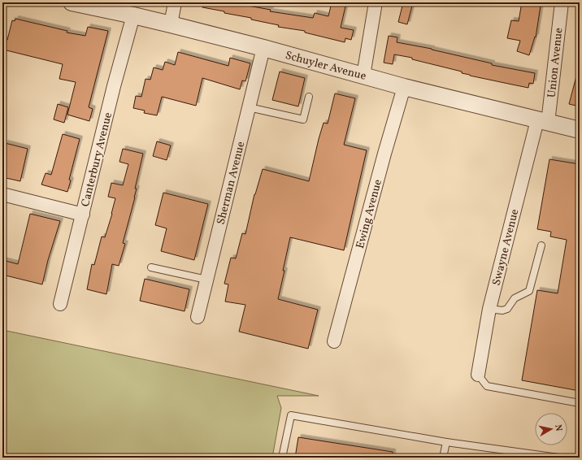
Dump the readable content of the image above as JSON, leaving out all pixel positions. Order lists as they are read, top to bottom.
{
  "streets": {
    "street": [
      "Union Avenue",
      "Schuyler Avenue",
      "Canterbury Avenue",
      "Sherman Avenue",
      "Ewing Avenue",
      "Swayne Avenue"
    ]
  },
  "crossings": [
    ["Union Avenue", "Schuyler Avenue"],
    ["Union Avenue", "Swayne Avenue"],
    ["Schuyler Avenue", "Canterbury Avenue"],
    ["Schuyler Avenue", "Sherman Avenue"],
    ["Schuyler Avenue", "Ewing Avenue"],
    ["Schuyler Avenue", "Swayne Avenue"]
  ],
  "north": "right"
}
